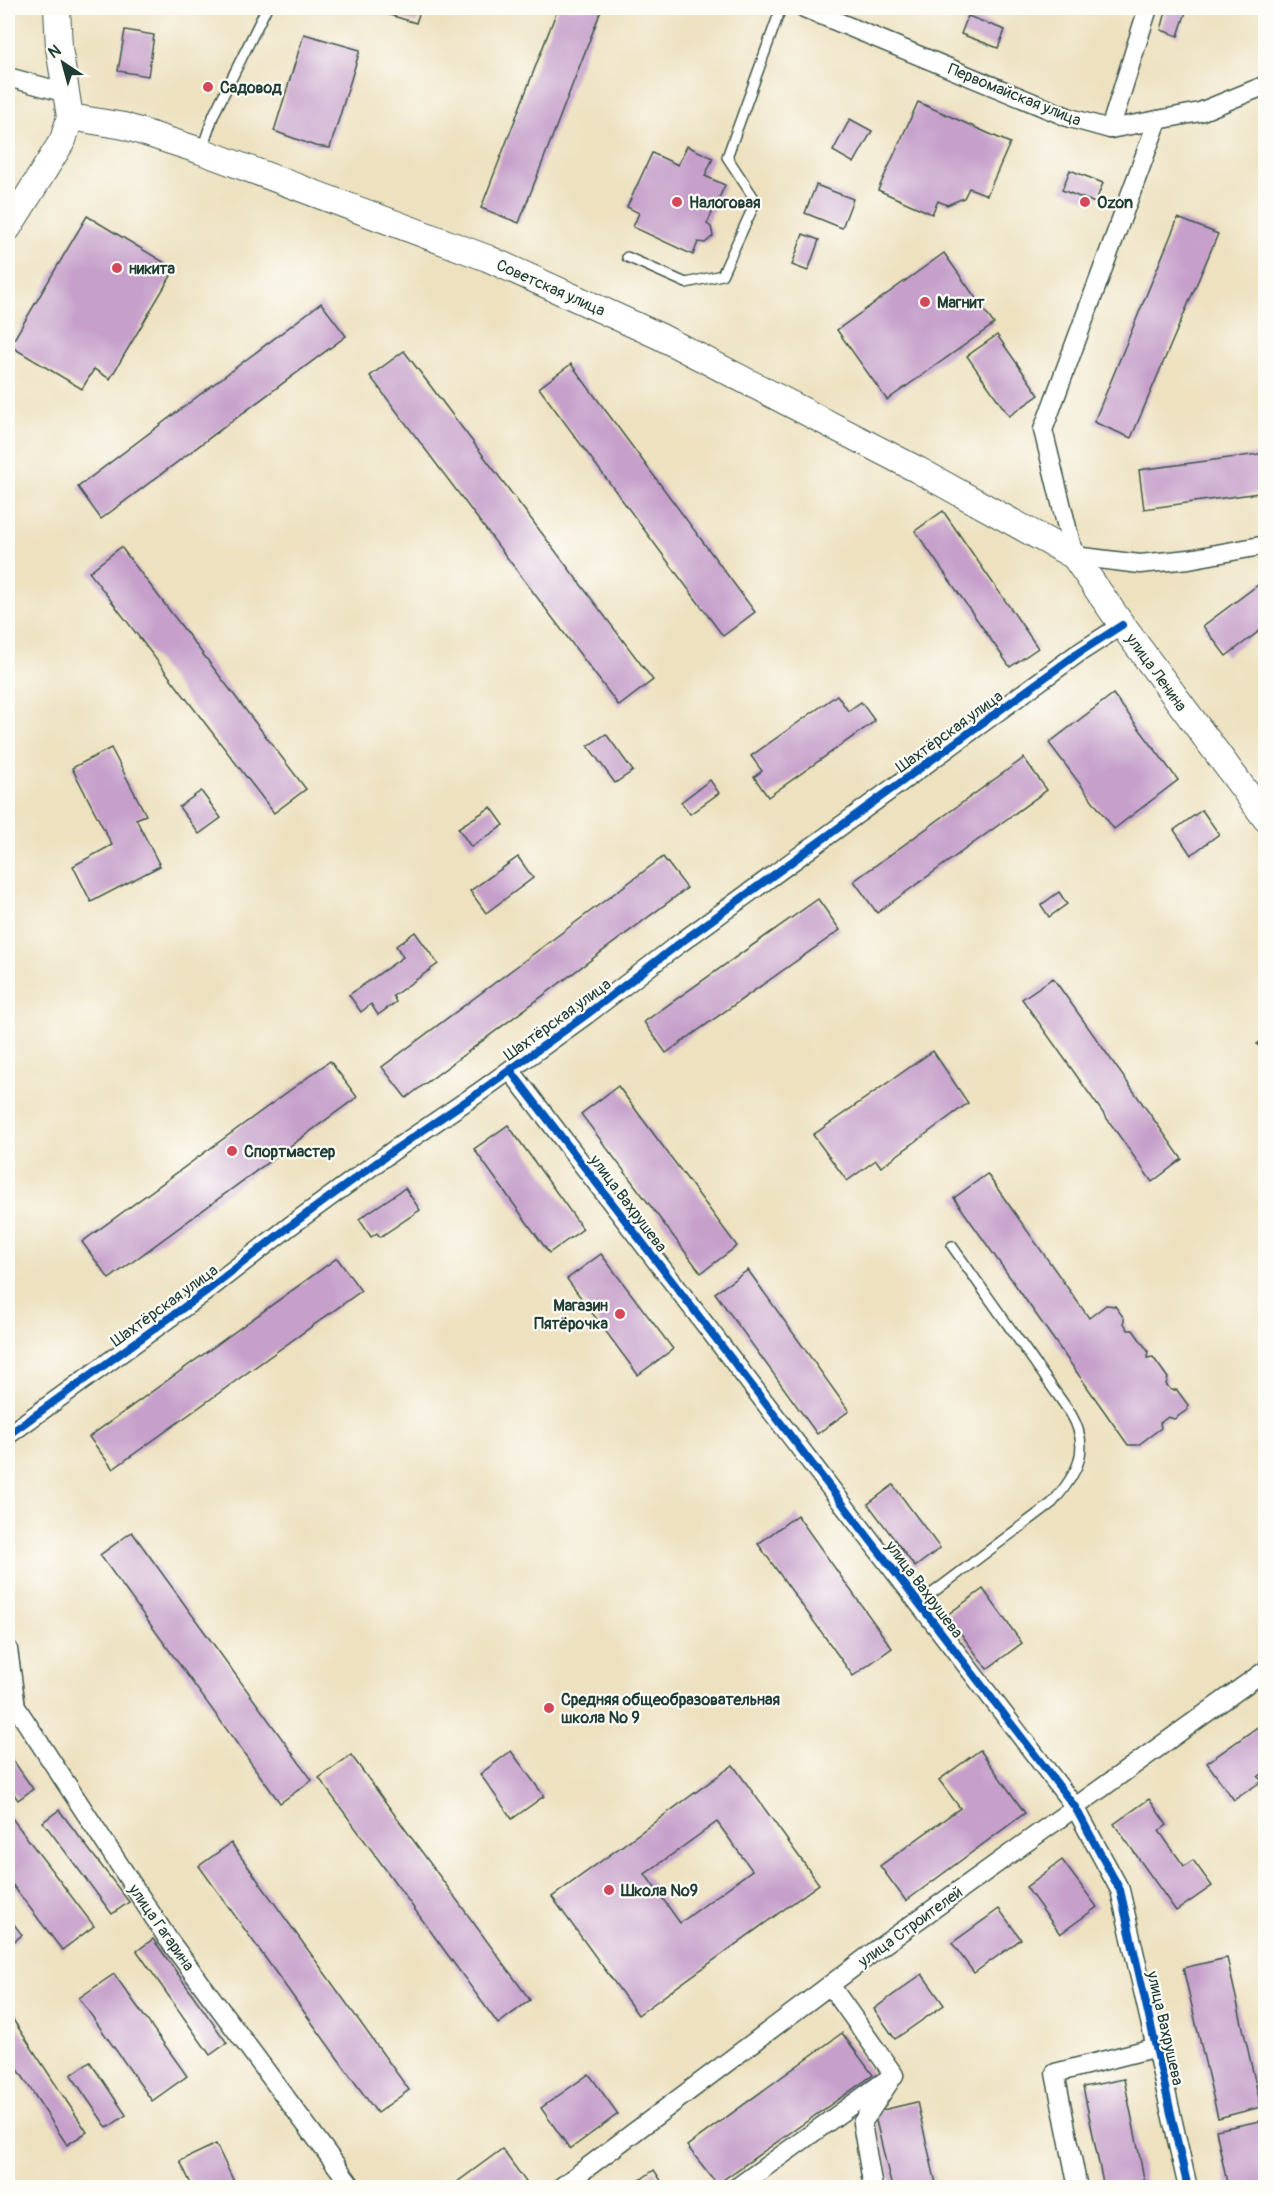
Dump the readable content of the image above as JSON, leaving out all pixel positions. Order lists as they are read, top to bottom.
{
  "streets": {
    "main road": ["Советская улица", "улица Ленина"],
    "street": [
      "Первомайская улица",
      "Шахтёрская улица",
      "улица Вахрушева",
      "улица Строителей",
      "улица Гагарина"
    ]
  },
  "crossings": [
    ["Советская улица", "улица Ленина"],
    ["улица Ленина", "Шахтёрская улица"],
    ["Шахтёрская улица", "улица Вахрушева"],
    ["улица Вахрушева", "улица Строителей"]
  ],
  "places": [
    "Садовод",
    "Налоговая",
    "Ozon",
    "никита",
    "Магнит",
    "Спортмастер",
    "Магазин Пятёрочка",
    "Средняя общеобразовательная школа № 9",
    "Школа №9"
  ],
  "north": "top left"
}
